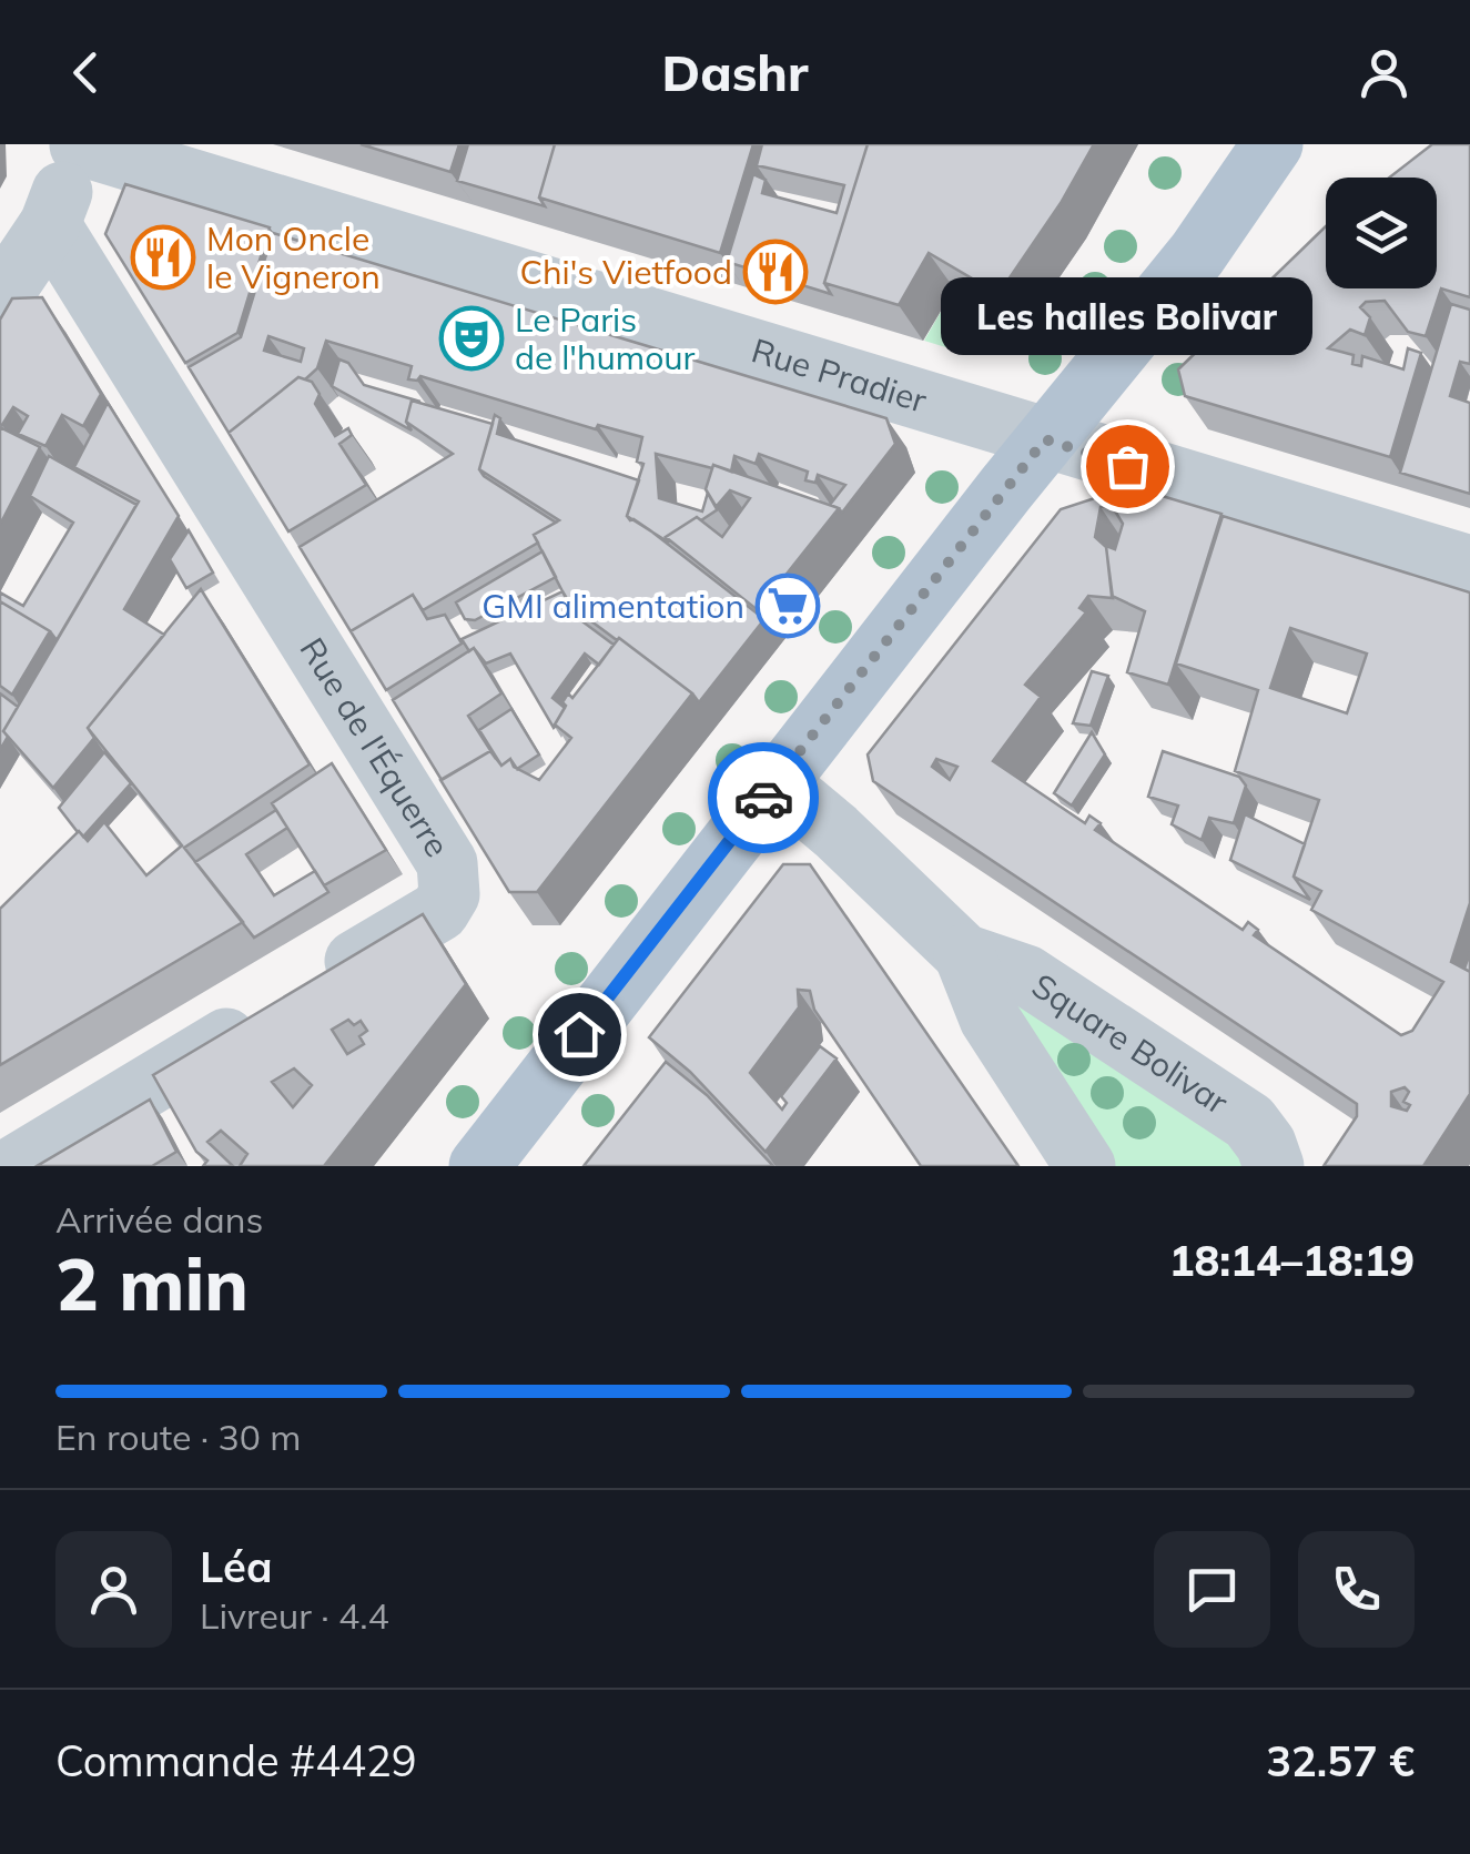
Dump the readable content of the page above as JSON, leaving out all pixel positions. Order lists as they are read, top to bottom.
{
  "streets": {
    "street": ["Rue Pradier", "Rue de l'Équerre", "Square Bolivar"]
  },
  "places": {
    "restaurant": ["Mon Oncle le Vigneron", "Chi's Vietfood"],
    "theatre": ["Le Paris de l'humour"],
    "other": ["Les halles Bolivar"],
    "supermarket": ["GMI alimentation"]
  },
  "page": {
    "header": "Dashr",
    "bubble": "Les halles Bolivar",
    "heading": ["2 min", "Arrivée dans", "18:14–18:19"],
    "panel": [
      "Léa",
      "Livreur · 4.4",
      "Commande #4429",
      "32.57 €"
    ],
    "bar": "En route · 30 m"
  }
}
